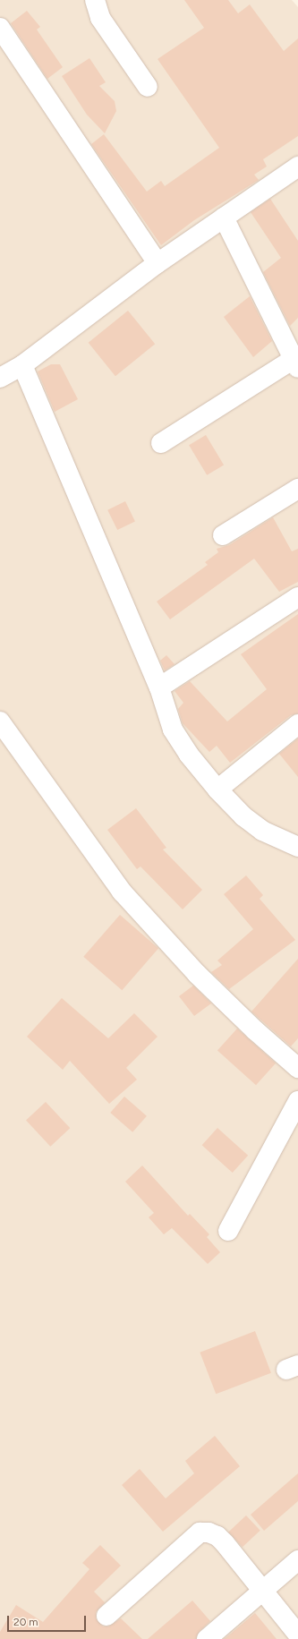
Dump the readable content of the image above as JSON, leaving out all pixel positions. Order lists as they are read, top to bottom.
{
  "scale_bar": "20 m"
}
